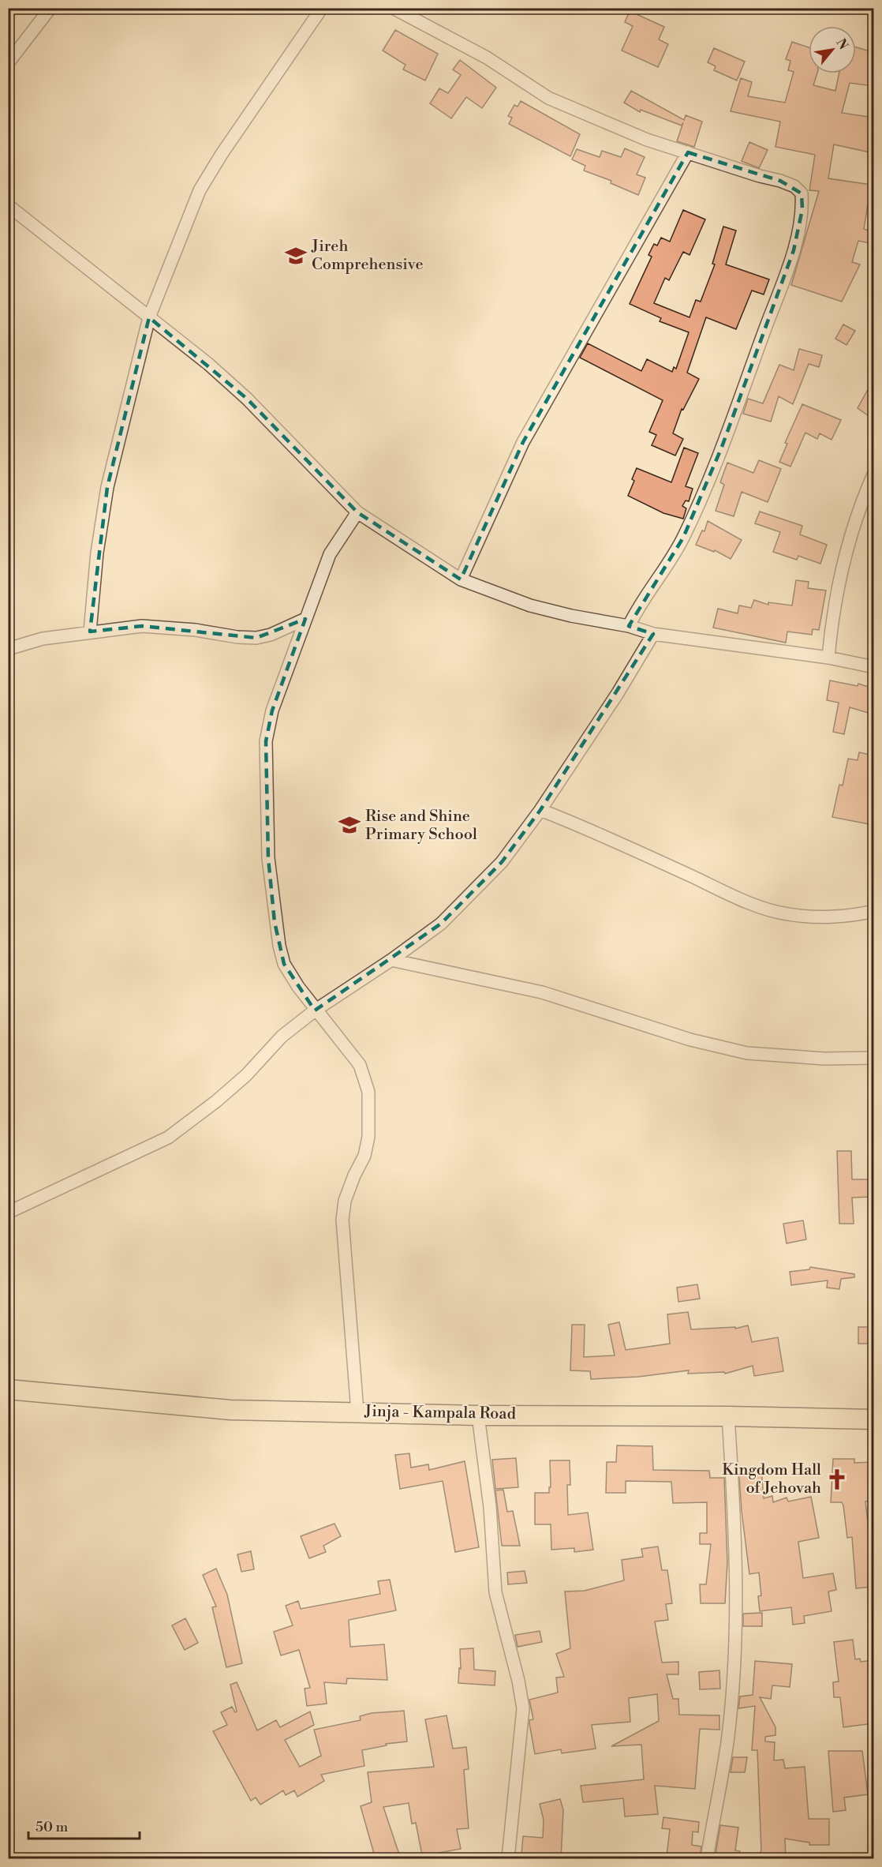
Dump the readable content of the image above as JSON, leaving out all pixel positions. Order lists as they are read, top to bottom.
{
  "streets": {
    "highway": ["Jinja - Kampala Road"]
  },
  "places": {
    "school or university": ["Jireh Comprehensive", "Rise and Shine Primary School"],
    "church": ["Kingdom Hall of Jehovah"]
  },
  "scale_bar": "50 m",
  "north": "top right"
}
